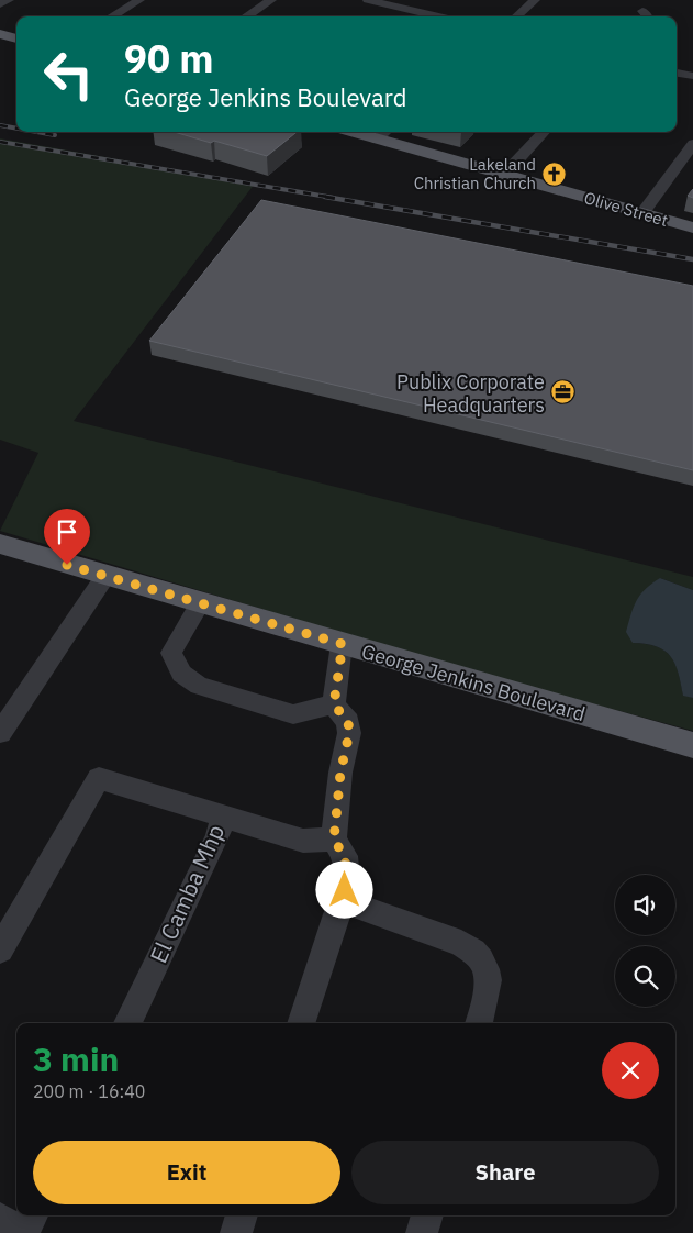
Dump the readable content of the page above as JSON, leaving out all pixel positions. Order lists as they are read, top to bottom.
{
  "streets": {
    "main road": ["Olive Street", "George Jenkins Boulevard"],
    "street": ["El Camba Mhp"]
  },
  "places": {
    "church": ["Lakeland Christian Church"],
    "office": ["Publix Corporate Headquarters"]
  },
  "page": {
    "turn": ["90 m", "George Jenkins Boulevard"],
    "heading": ["3 min", "200 m · 16:40"],
    "buttons": ["Exit", "Share"]
  }
}
